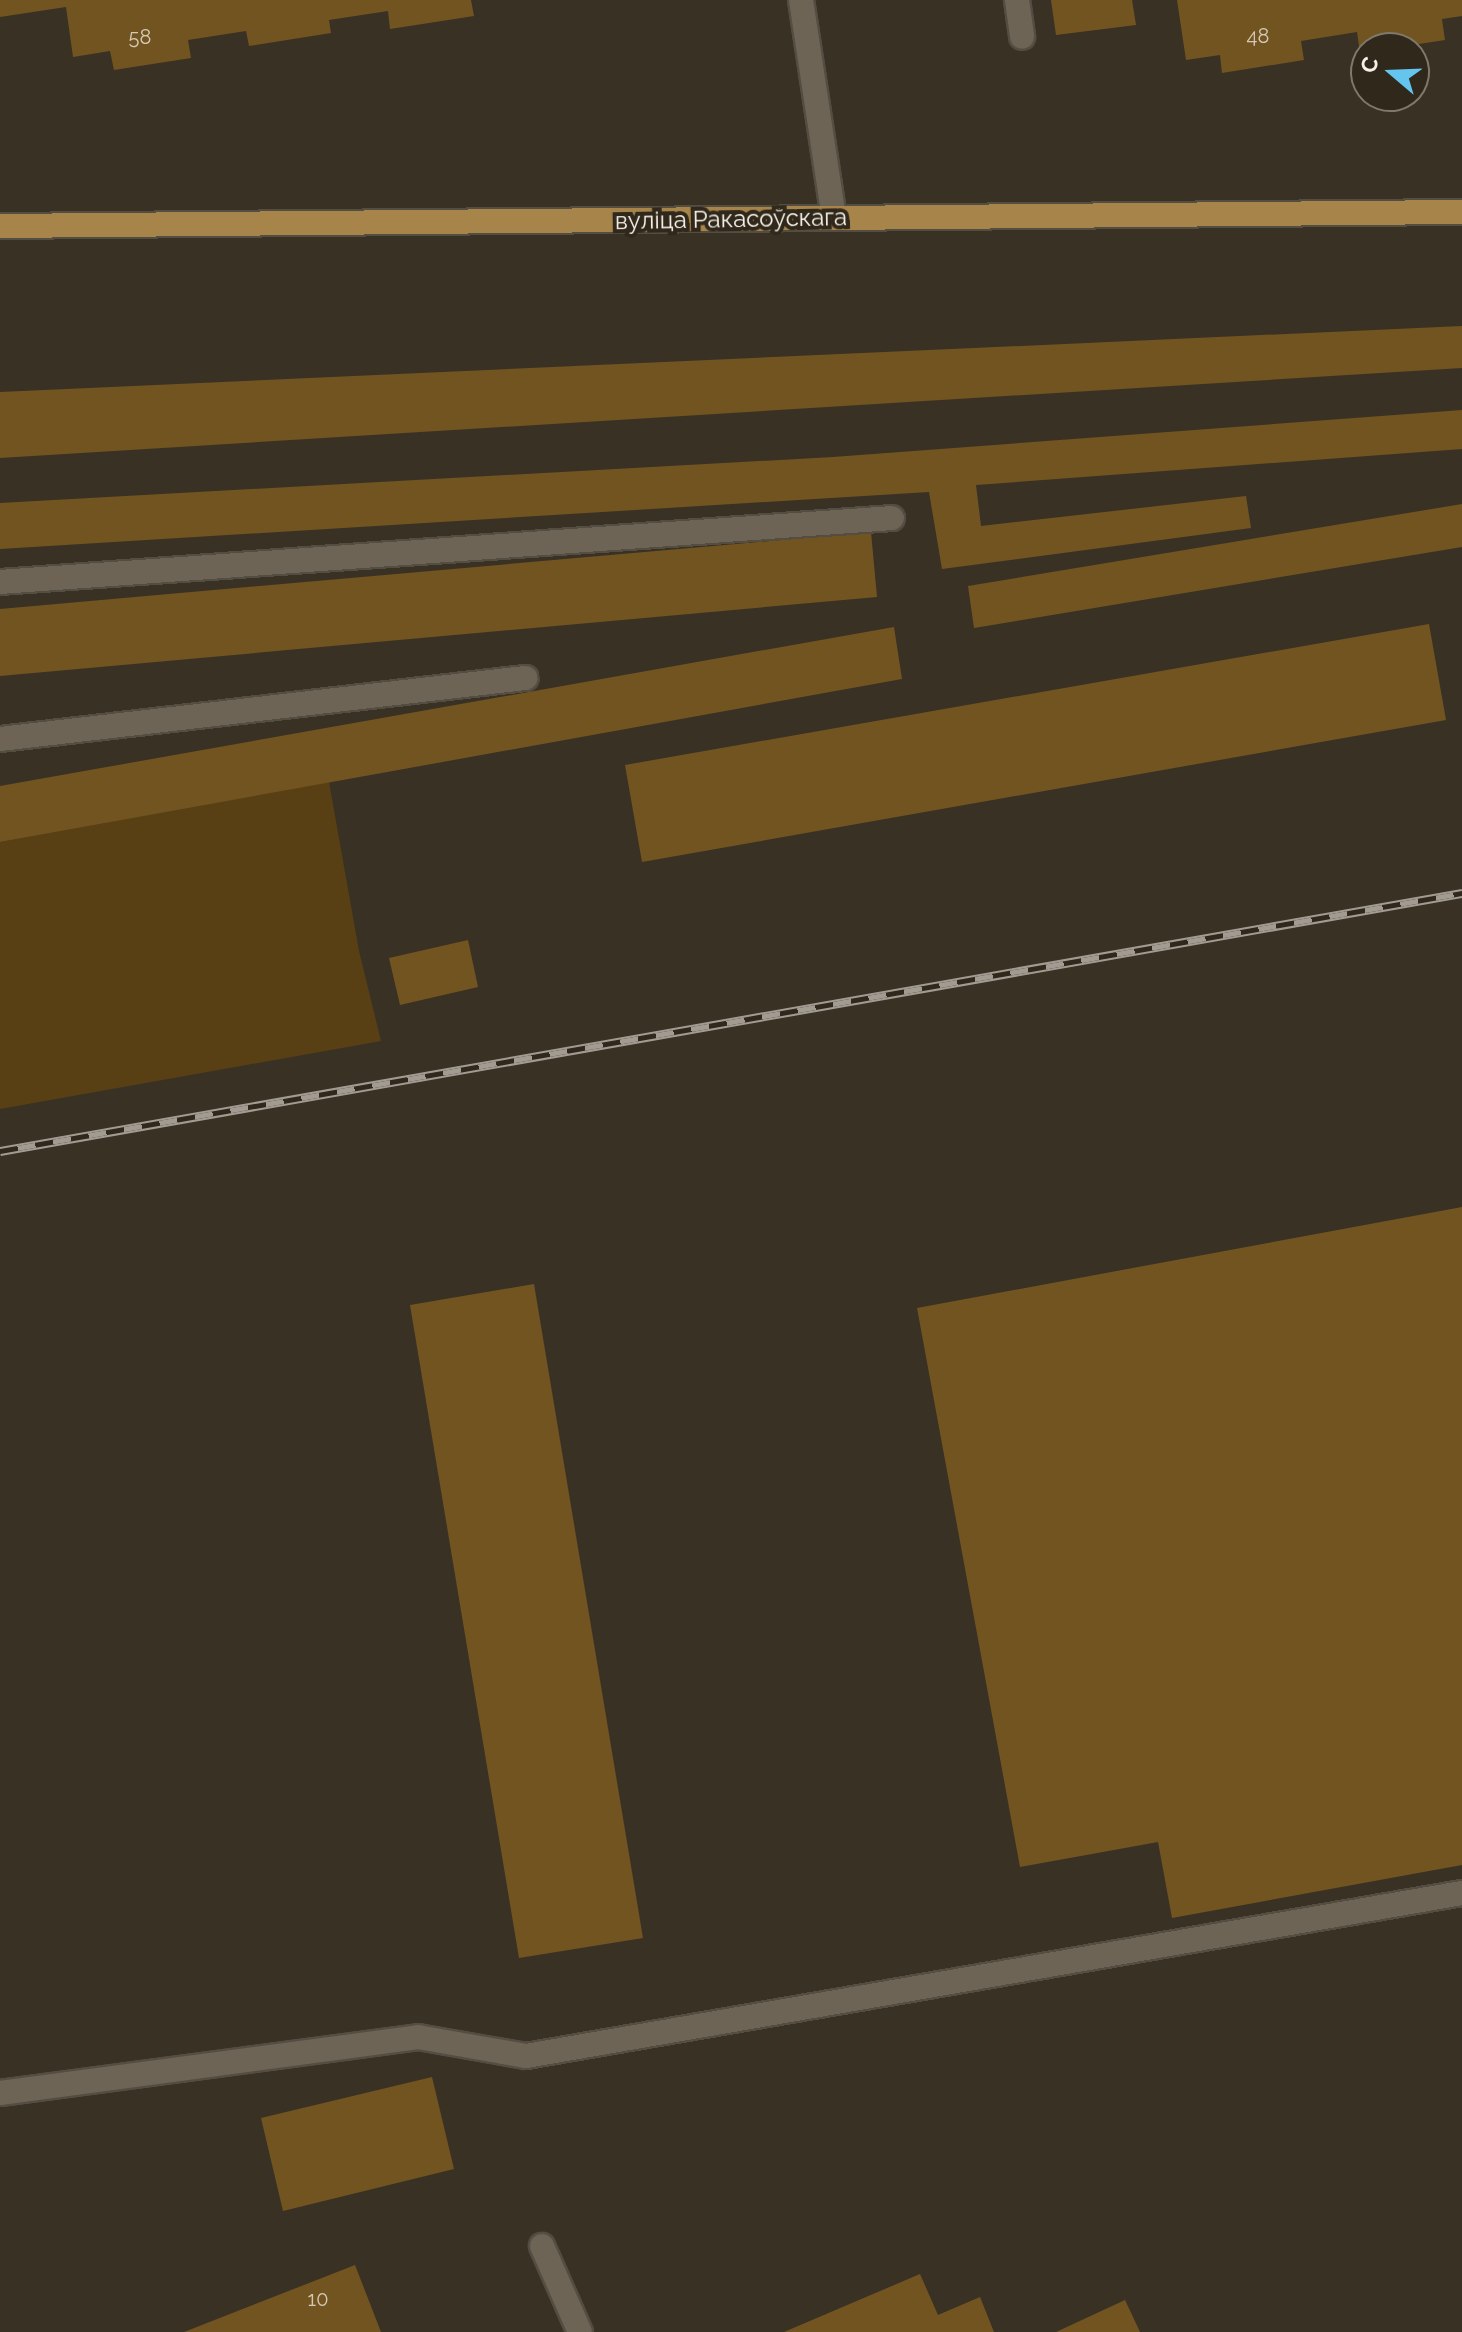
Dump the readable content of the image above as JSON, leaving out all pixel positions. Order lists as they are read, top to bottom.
{
  "streets": {
    "main road": ["вуліца Ракасоўскага"]
  },
  "house_numbers": ["48", "58", "10"],
  "north": "left"
}
